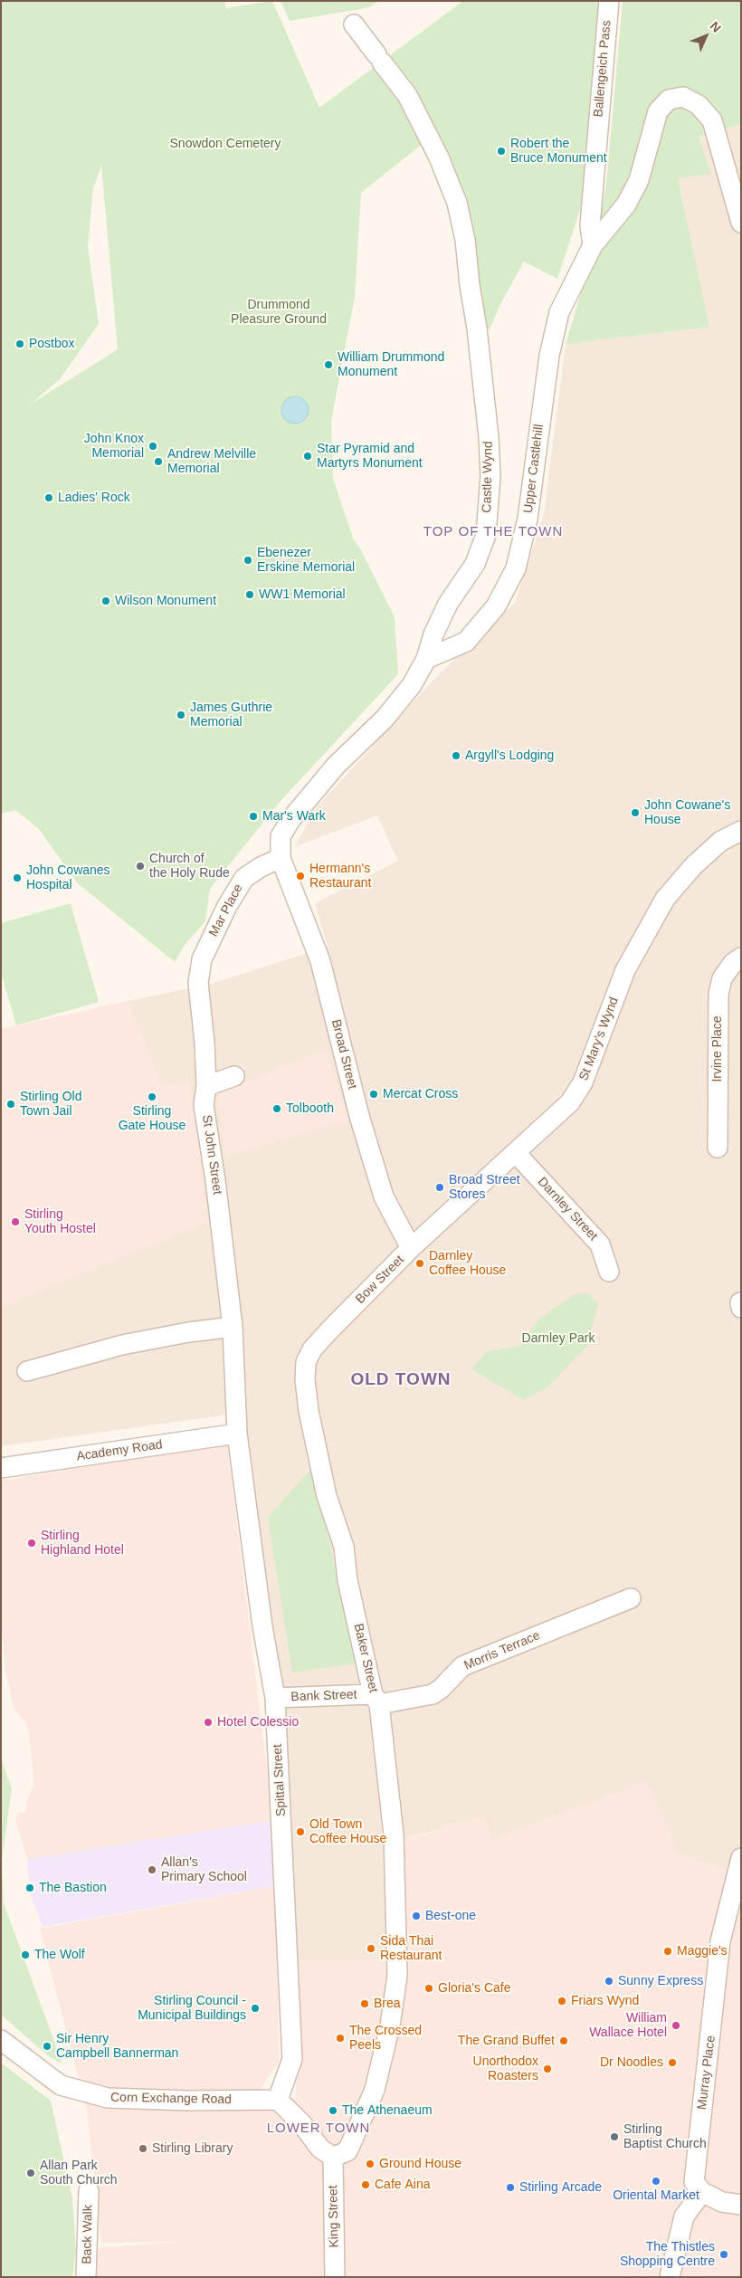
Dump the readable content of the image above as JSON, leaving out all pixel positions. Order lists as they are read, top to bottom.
{
  "streets": {
    "street": [
      "Ballengeich Pass",
      "Upper Castlehill",
      "Castle Wynd",
      "Mar Place",
      "St Mary's Wynd",
      "Irvine Place",
      "Broad Street",
      "St John Street",
      "Darnley Street",
      "Bow Street",
      "Academy Road",
      "Morris Terrace",
      "Baker Street",
      "Bank Street",
      "Spittal Street",
      "Murray Place",
      "Corn Exchange Road",
      "King Street",
      "Back Walk"
    ]
  },
  "crossings": [
    ["Ballengeich Pass", "Upper Castlehill"],
    ["Upper Castlehill", "Castle Wynd"],
    ["Castle Wynd", "Mar Place"],
    ["Castle Wynd", "Broad Street"],
    ["Mar Place", "Broad Street"],
    ["Mar Place", "St John Street"],
    ["St Mary's Wynd", "Broad Street"],
    ["St Mary's Wynd", "Darnley Street"],
    ["St Mary's Wynd", "Bow Street"],
    ["Broad Street", "Bow Street"],
    ["St John Street", "Academy Road"],
    ["St John Street", "Spittal Street"],
    ["Bow Street", "Baker Street"],
    ["Academy Road", "Spittal Street"],
    ["Morris Terrace", "Baker Street"],
    ["Morris Terrace", "Bank Street"],
    ["Baker Street", "Bank Street"],
    ["Baker Street", "King Street"],
    ["Bank Street", "Spittal Street"],
    ["Spittal Street", "Corn Exchange Road"]
  ],
  "districts": ["TOP OF THE TOWN", "OLD TOWN", "LOWER TOWN"],
  "parks": ["Snowdon Cemetery", "Drummond Pleasure Ground", "Darnley Park"],
  "places": [
    "Robert the Bruce Monument",
    "Postbox",
    "William Drummond Monument",
    "John Knox Memorial",
    "Star Pyramid and Martyrs Monument",
    "Andrew Melville Memorial",
    "Ladies' Rock",
    "Ebenezer Erskine Memorial",
    "WW1 Memorial",
    "Wilson Monument",
    "James Guthrie Memorial",
    "Argyll's Lodging",
    "John Cowane's House",
    "Mar's Wark",
    "Church of the Holy Rude",
    "Hermann's Restaurant",
    "John Cowanes Hospital",
    "Mercat Cross",
    "Stirling Gate House",
    "Stirling Old Town Jail",
    "Tolbooth",
    "Broad Street Stores",
    "Stirling Youth Hostel",
    "Darnley Coffee House",
    "Stirling Highland Hotel",
    "Hotel Colessio",
    "Old Town Coffee House",
    "Allan's Primary School",
    "The Bastion",
    "Best-one",
    "Sida Thai Restaurant",
    "Maggie's",
    "The Wolf",
    "Sunny Express",
    "Gloria's Cafe",
    "Friars Wynd",
    "Brea",
    "Stirling Council - Municipal Buildings",
    "William Wallace Hotel",
    "The Crossed Peels",
    "The Grand Buffet",
    "Sir Henry Campbell Bannerman",
    "Dr Noodles",
    "Unorthodox Roasters",
    "The Athenaeum",
    "Stirling Baptist Church",
    "Stirling Library",
    "Ground House",
    "Allan Park South Church",
    "Oriental Market",
    "Cafe Aina",
    "Stirling Arcade",
    "The Thistles Shopping Centre"
  ],
  "north": "top right"
}
